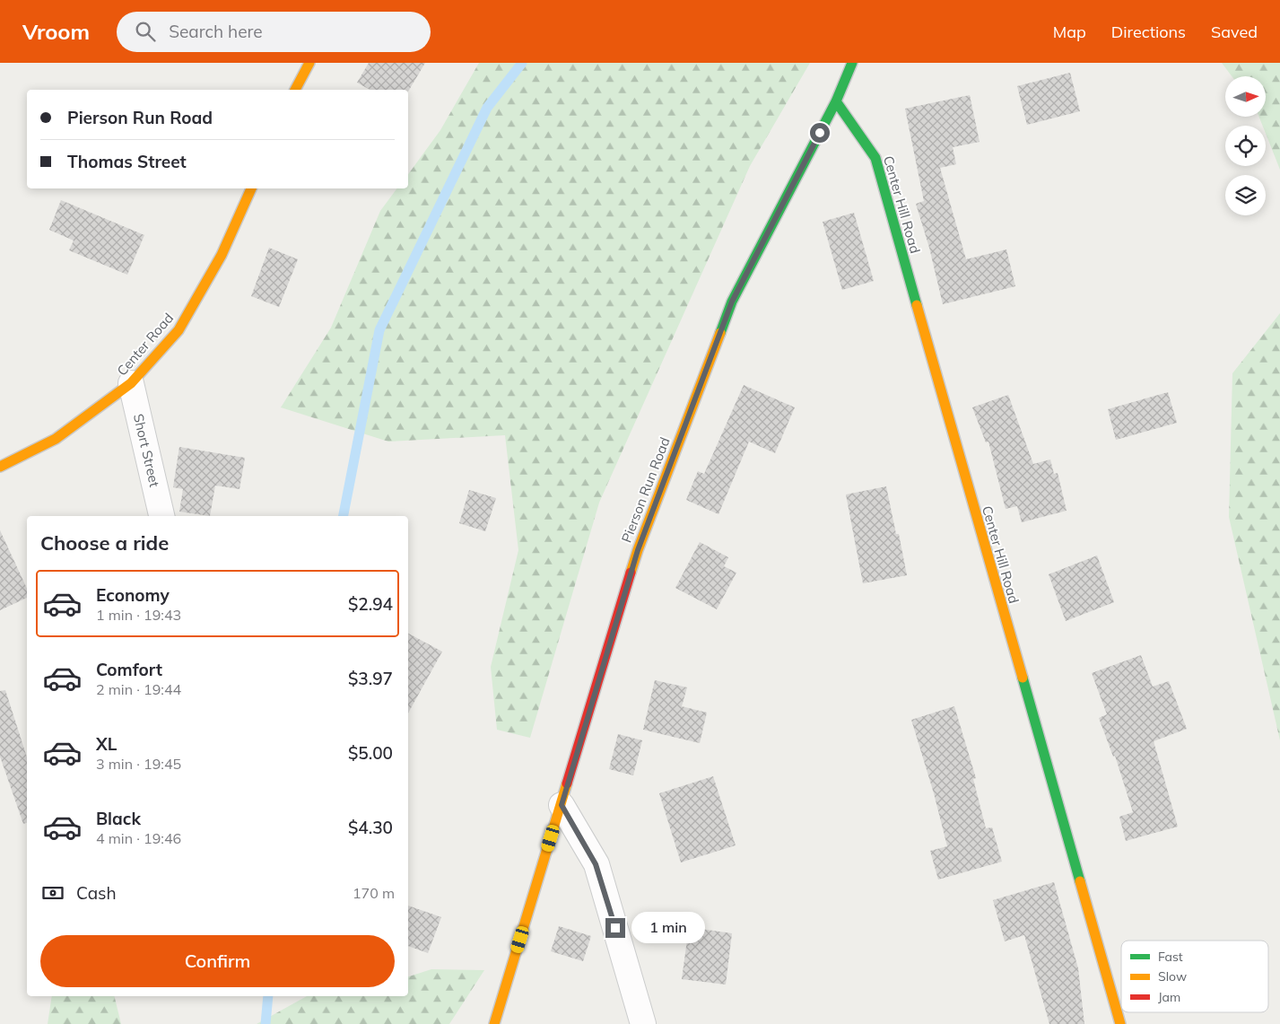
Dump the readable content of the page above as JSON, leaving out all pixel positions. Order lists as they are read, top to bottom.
{
  "streets": {
    "street": [
      "Center Hill Road",
      "Center Road",
      "Short Street",
      "Pierson Run Road"
    ]
  },
  "crossings": [
    ["Center Hill Road", "Pierson Run Road"],
    ["Center Road", "Short Street"]
  ],
  "legend": ["Fast", "Slow", "Jam"],
  "north": "right",
  "page": {
    "header": "Vroom",
    "search": "Search here",
    "nav": ["Map", "Directions", "Saved"],
    "banner": ["Pierson Run Road", "Thomas Street"],
    "heading": "Choose a ride",
    "list": [
      {
        "name": "Economy",
        "note": "1 min · 19:43",
        "value": "$2.94"
      },
      {
        "name": "Comfort",
        "note": "2 min · 19:44",
        "value": "$3.97"
      },
      {
        "name": "XL",
        "note": "3 min · 19:45",
        "value": "$5.00"
      },
      {
        "name": "Black",
        "note": "4 min · 19:46",
        "value": "$4.30"
      }
    ],
    "pay": ["Cash", "170 m"],
    "bubble": "1 min",
    "buttons": "Confirm"
  }
}
